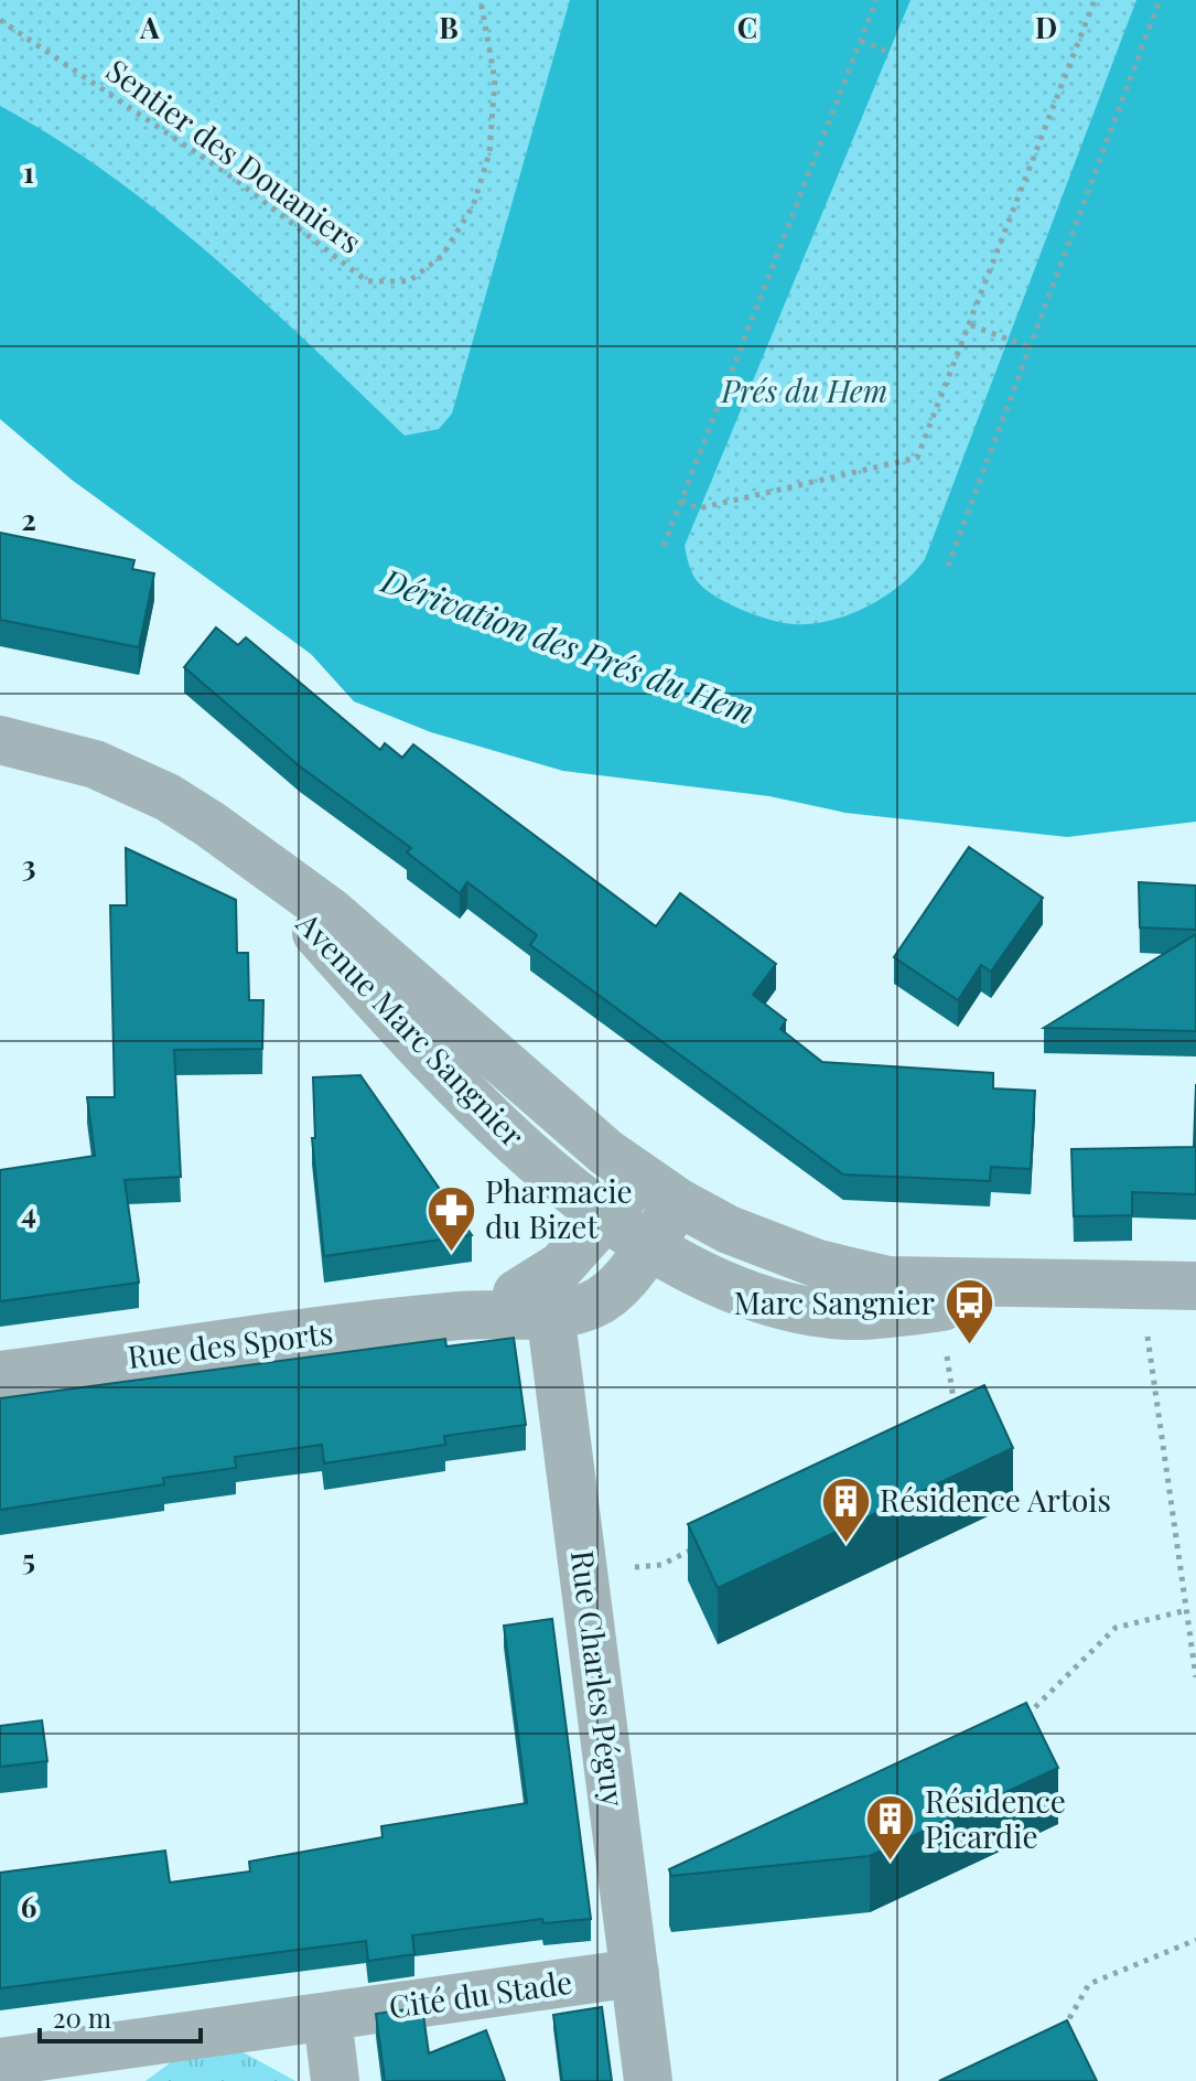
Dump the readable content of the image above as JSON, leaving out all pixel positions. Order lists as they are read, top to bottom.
{
  "streets": {
    "street": [
      "Avenue Marc Sangnier",
      "Rue des Sports",
      "Rue Charles Péguy",
      "Cité du Stade"
    ],
    "path": ["Sentier des Douaniers"]
  },
  "crossings": [
    ["Avenue Marc Sangnier", "Rue des Sports"],
    ["Rue des Sports", "Rue Charles Péguy"],
    ["Rue Charles Péguy", "Cité du Stade"]
  ],
  "water": ["Dérivation des Prés du Hem"],
  "parks": ["Prés du Hem"],
  "places": {
    "pharmacy": ["Pharmacie du Bizet"],
    "bus stop": ["Marc Sangnier"],
    "building": ["Résidence Artois", "Résidence Picardie"]
  },
  "scale_bar": "20 m",
  "grid": {
    "columns": [
      "A",
      "B",
      "C",
      "D"
    ],
    "rows": [
      "1",
      "2",
      "3",
      "4",
      "5",
      "6"
    ]
  }
}
